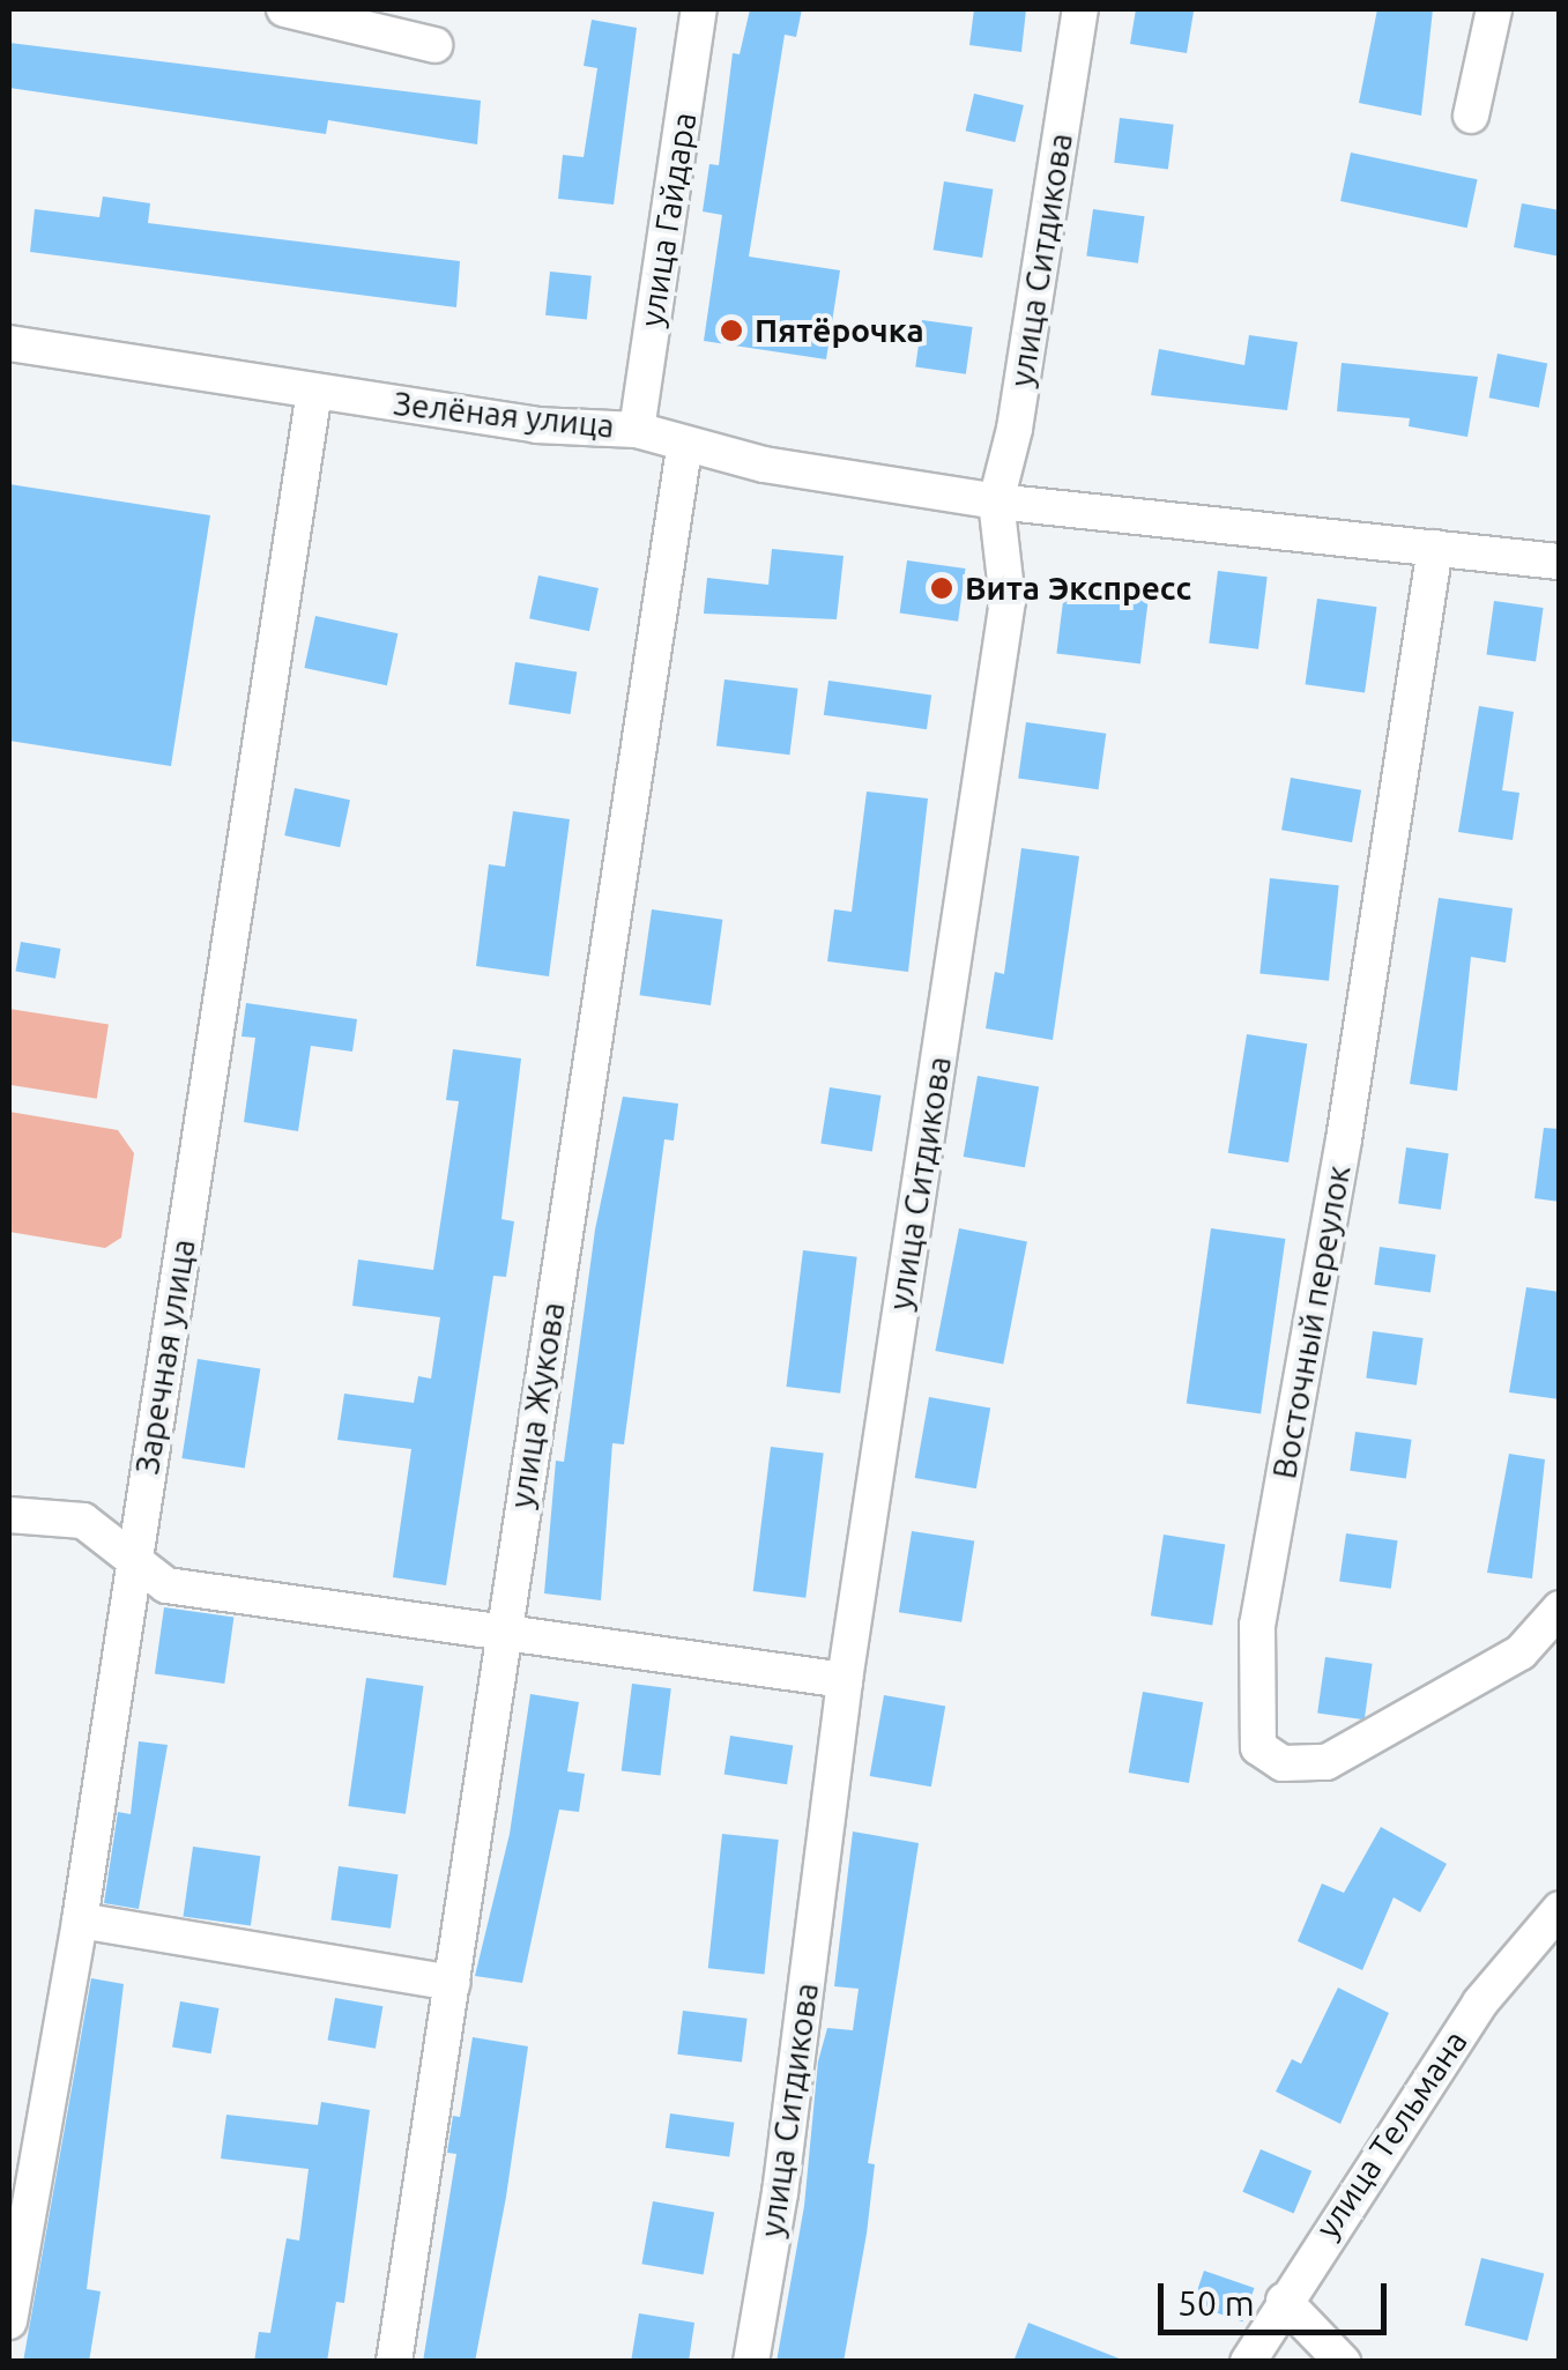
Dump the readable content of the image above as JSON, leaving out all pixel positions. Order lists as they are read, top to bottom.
{
  "streets": {
    "street": [
      "улица Гайдара",
      "улица Ситдикова",
      "Зелёная улица",
      "Восточный переулок",
      "Заречная улица",
      "улица Жукова",
      "улица Тельмана"
    ]
  },
  "crossings": [
    ["улица Гайдара", "Зелёная улица"],
    ["улица Ситдикова", "Зелёная улица"],
    ["Зелёная улица", "Восточный переулок"],
    ["Зелёная улица", "Заречная улица"],
    ["Зелёная улица", "улица Жукова"]
  ],
  "places": ["Пятёрочка", "Вита Экспресс"],
  "scale_bar": "50 m"
}
